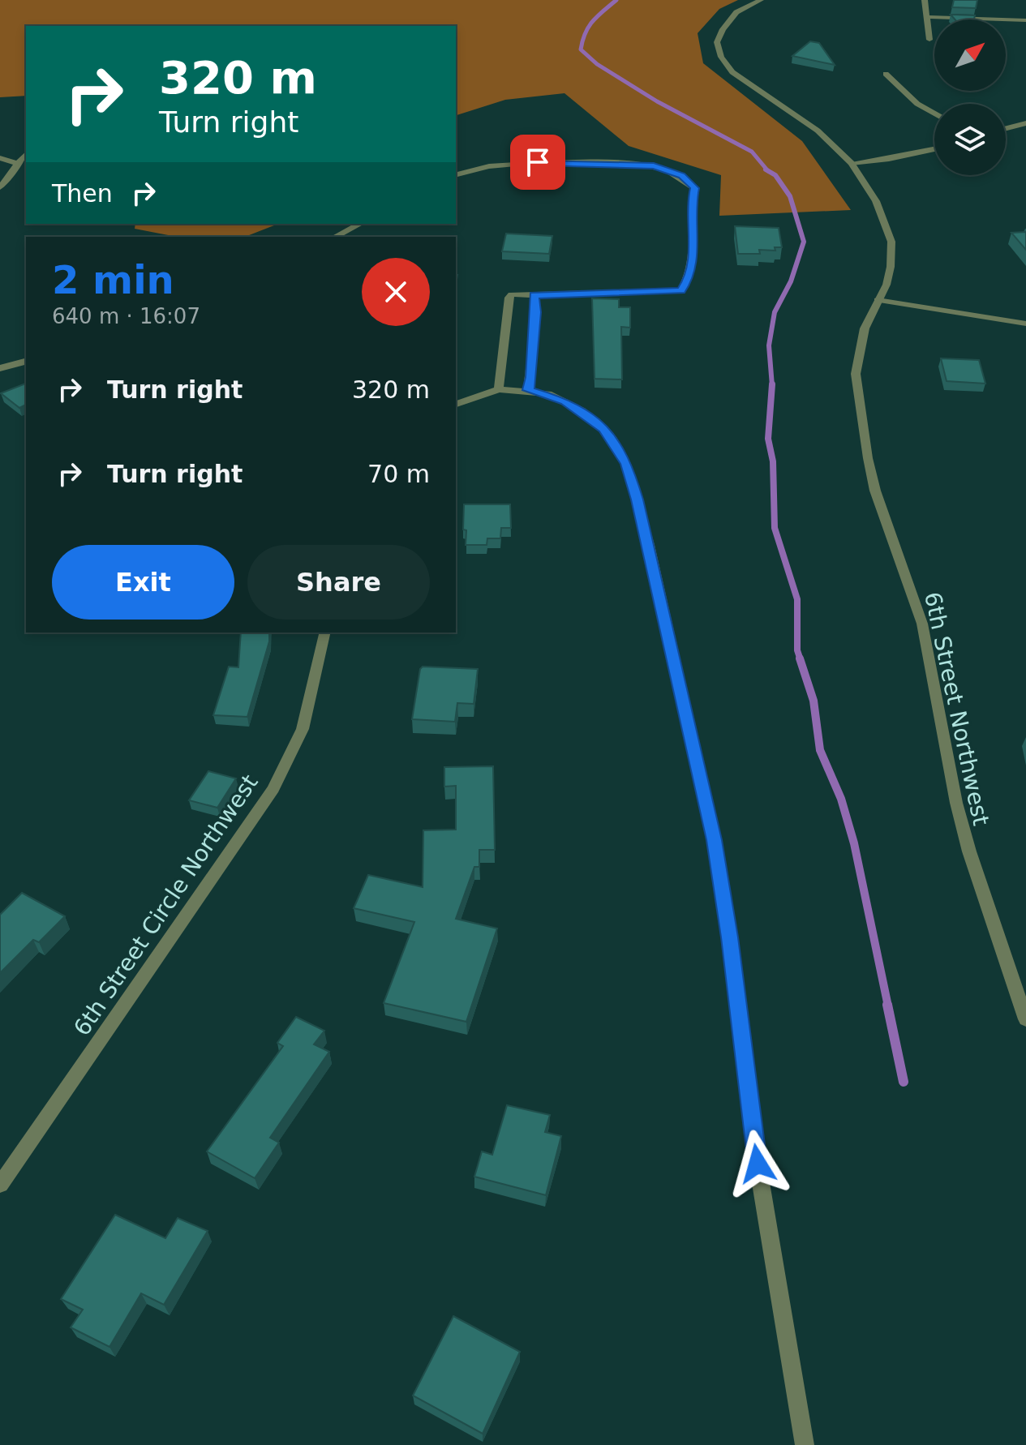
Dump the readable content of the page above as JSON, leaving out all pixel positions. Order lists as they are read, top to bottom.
{
  "streets": {
    "street": ["6th Street Northwest", "6th Street Circle Northwest"]
  },
  "north": "top right",
  "page": {
    "turn": ["320 m", "Turn right"],
    "then": "Then",
    "heading": ["2 min", "640 m · 16:07"],
    "list": [
      {
        "name": "Turn right",
        "value": "320 m"
      },
      {
        "name": "Turn right",
        "value": "70 m"
      }
    ],
    "buttons": ["Exit", "Share"]
  }
}
